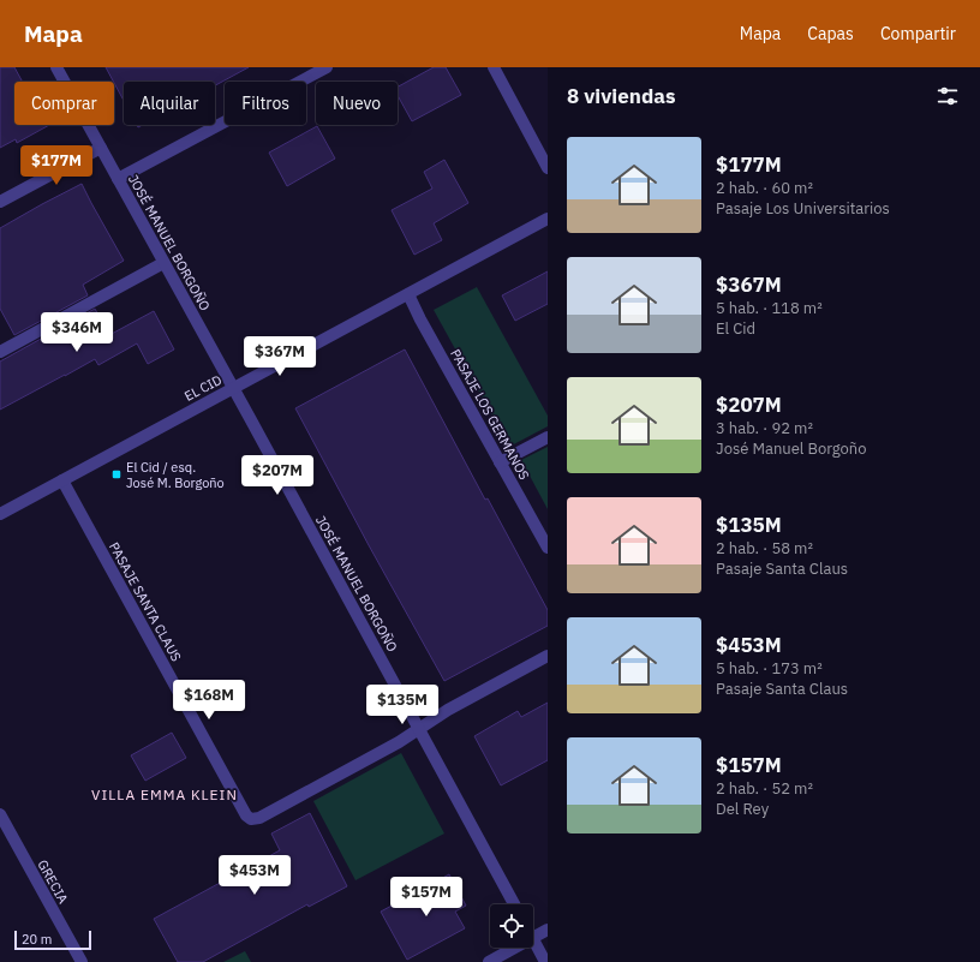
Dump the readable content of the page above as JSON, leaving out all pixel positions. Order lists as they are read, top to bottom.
{
  "streets": {
    "street": [
      "JOSÉ MANUEL BORGOÑO",
      "EL CID",
      "PASAJE LOS GERMANOS",
      "PASAJE SANTA CLAUS",
      "GRECIA"
    ]
  },
  "crossings": [
    ["JOSÉ MANUEL BORGOÑO", "EL CID"],
    ["JOSÉ MANUEL BORGOÑO", "PASAJE SANTA CLAUS"],
    ["EL CID", "PASAJE LOS GERMANOS"],
    ["EL CID", "PASAJE SANTA CLAUS"]
  ],
  "districts": ["VILLA EMMA KLEIN"],
  "places": {
    "transit": ["El Cid / esq. José M. Borgoño"]
  },
  "scale_bar": "20 m",
  "page": {
    "header": "Mapa",
    "nav": ["Mapa", "Capas", "Compartir"],
    "heading": "8 viviendas",
    "chip": [
      "Comprar",
      "Alquilar",
      "Filtros",
      "Nuevo"
    ],
    "list": [
      {
        "name": "$177M",
        "note": "2 hab. · 60 m² · Pasaje Los Universitarios"
      },
      {
        "name": "$367M",
        "note": "5 hab. · 118 m² · El Cid"
      },
      {
        "name": "$207M",
        "note": "3 hab. · 92 m² · José Manuel Borgoño"
      },
      {
        "name": "$135M",
        "note": "2 hab. · 58 m² · Pasaje Santa Claus"
      },
      {
        "name": "$453M",
        "note": "5 hab. · 173 m² · Pasaje Santa Claus"
      },
      {
        "name": "$157M",
        "note": "2 hab. · 52 m² · Del Rey"
      }
    ],
    "price": [
      "$177M",
      "$346M",
      "$367M",
      "$207M",
      "$168M",
      "$135M",
      "$453M",
      "$157M"
    ],
    "scale": "20 m"
  }
}
